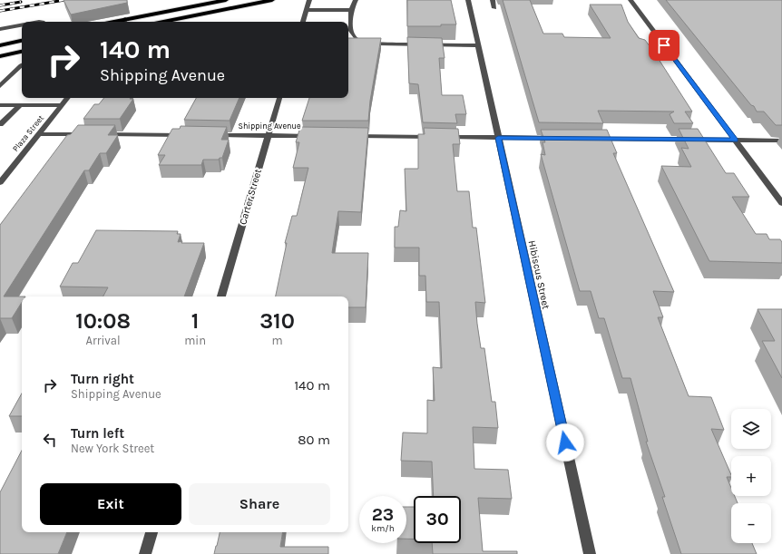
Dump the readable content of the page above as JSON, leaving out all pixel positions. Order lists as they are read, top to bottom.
{
  "streets": {
    "street": [
      "Shipping Avenue",
      "Plaza Street",
      "Carter Street",
      "Hibiscus Street"
    ]
  },
  "crossings": [
    ["Shipping Avenue", "Carter Street"]
  ],
  "page": {
    "turn": ["140 m", "Shipping Avenue"],
    "eta": [
      "10:08",
      "Arrival",
      "1",
      "min",
      "310",
      "m"
    ],
    "list": [
      {
        "name": "Turn right",
        "note": "Shipping Avenue",
        "value": "140 m"
      },
      {
        "name": "Turn left",
        "note": "New York Street",
        "value": "80 m"
      }
    ],
    "map_buttons": ["+", "−"],
    "buttons": ["Exit", "Share"],
    "speed": "23 km/h",
    "limit": "30"
  }
}
